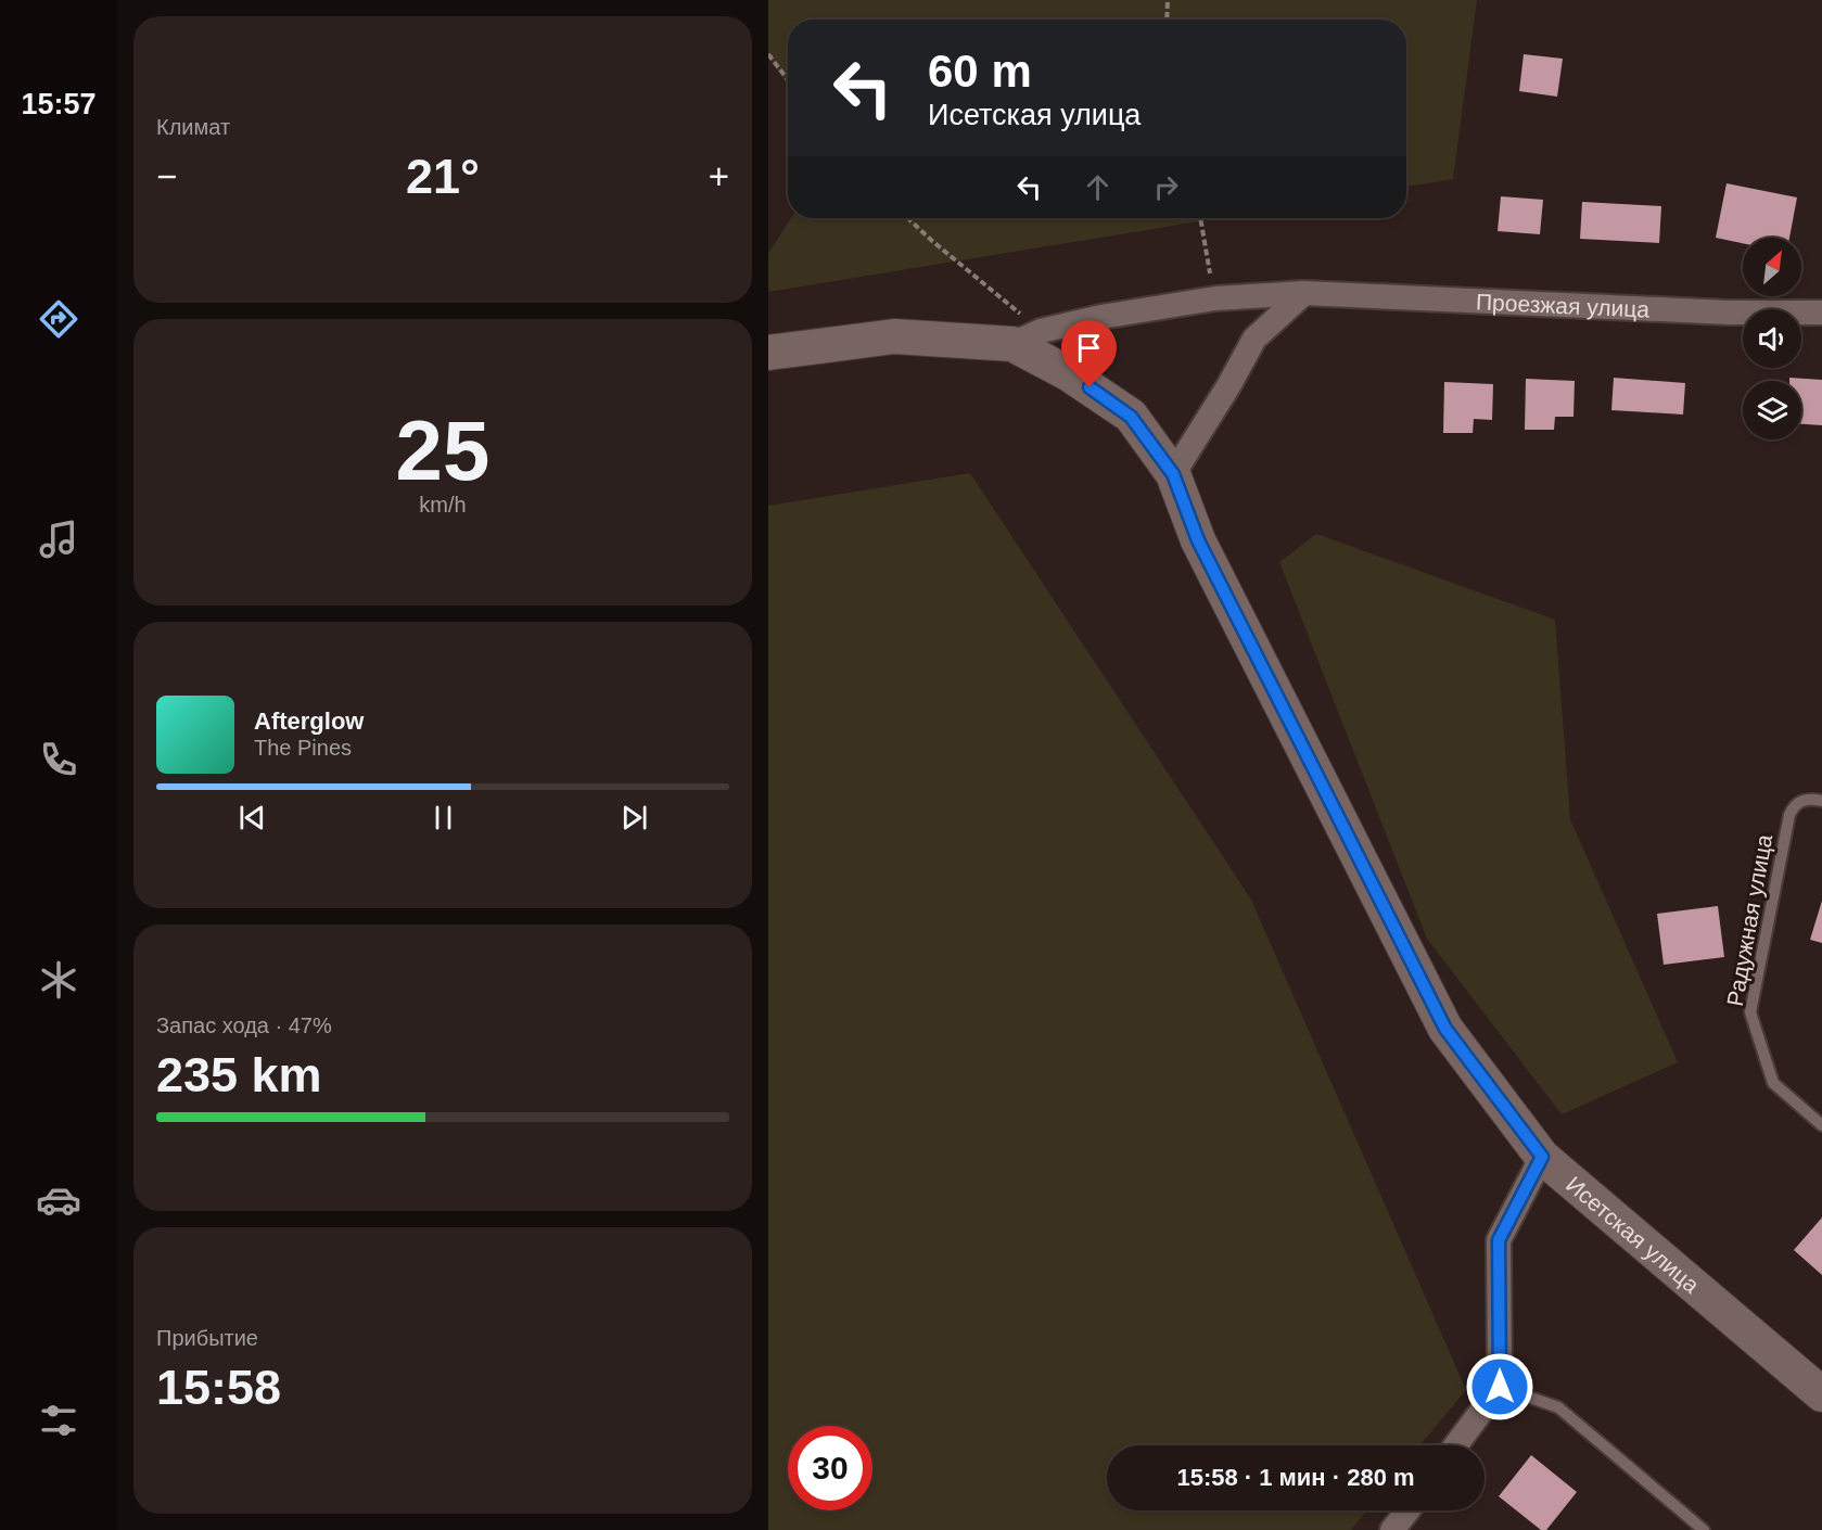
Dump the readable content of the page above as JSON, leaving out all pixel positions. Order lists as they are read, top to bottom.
{
  "streets": {
    "main road": ["Исетская улица"],
    "street": ["Проезжая улица"],
    "lane": ["Радужная улица"]
  },
  "crossings": [
    ["Проезжая улица", "Исетская улица"]
  ],
  "north": "top right",
  "page": {
    "tabs": "15:57",
    "tile": [
      "Климат",
      ["25", "km/h"],
      ["Запас хода · 47%", "235 km"],
      ["Прибытие", "15:58"]
    ],
    "turn": ["60 m", "Исетская улица"],
    "heat": ["−", "21°", "+"],
    "song": ["Afterglow", "The Pines"],
    "limit": "30",
    "trip": "15:58 · 1 мин · 280 m"
  }
}
